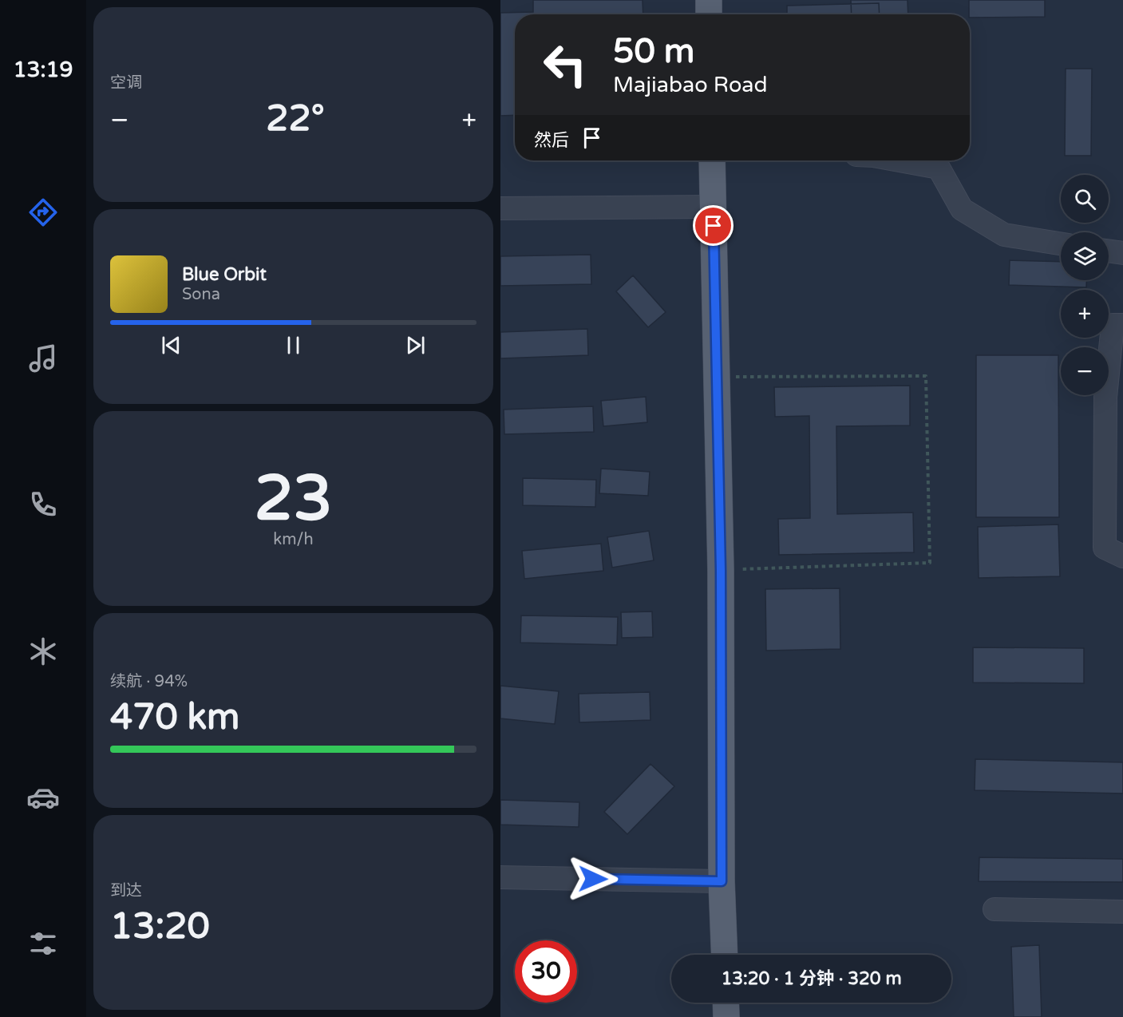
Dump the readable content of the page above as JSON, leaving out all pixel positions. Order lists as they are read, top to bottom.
{
  "page": {
    "tabs": "13:19",
    "tile": [
      "空调",
      ["23", "km/h"],
      ["续航 · 94%", "470 km"],
      ["到达", "13:20"]
    ],
    "turn": ["50 m", "Majiabao Road"],
    "heat": ["−", "22°", "+"],
    "then": "然后",
    "map_buttons": ["+", "−"],
    "song": ["Blue Orbit", "Sona"],
    "limit": "30",
    "trip": "13:20 · 1 分钟 · 320 m"
  }
}
